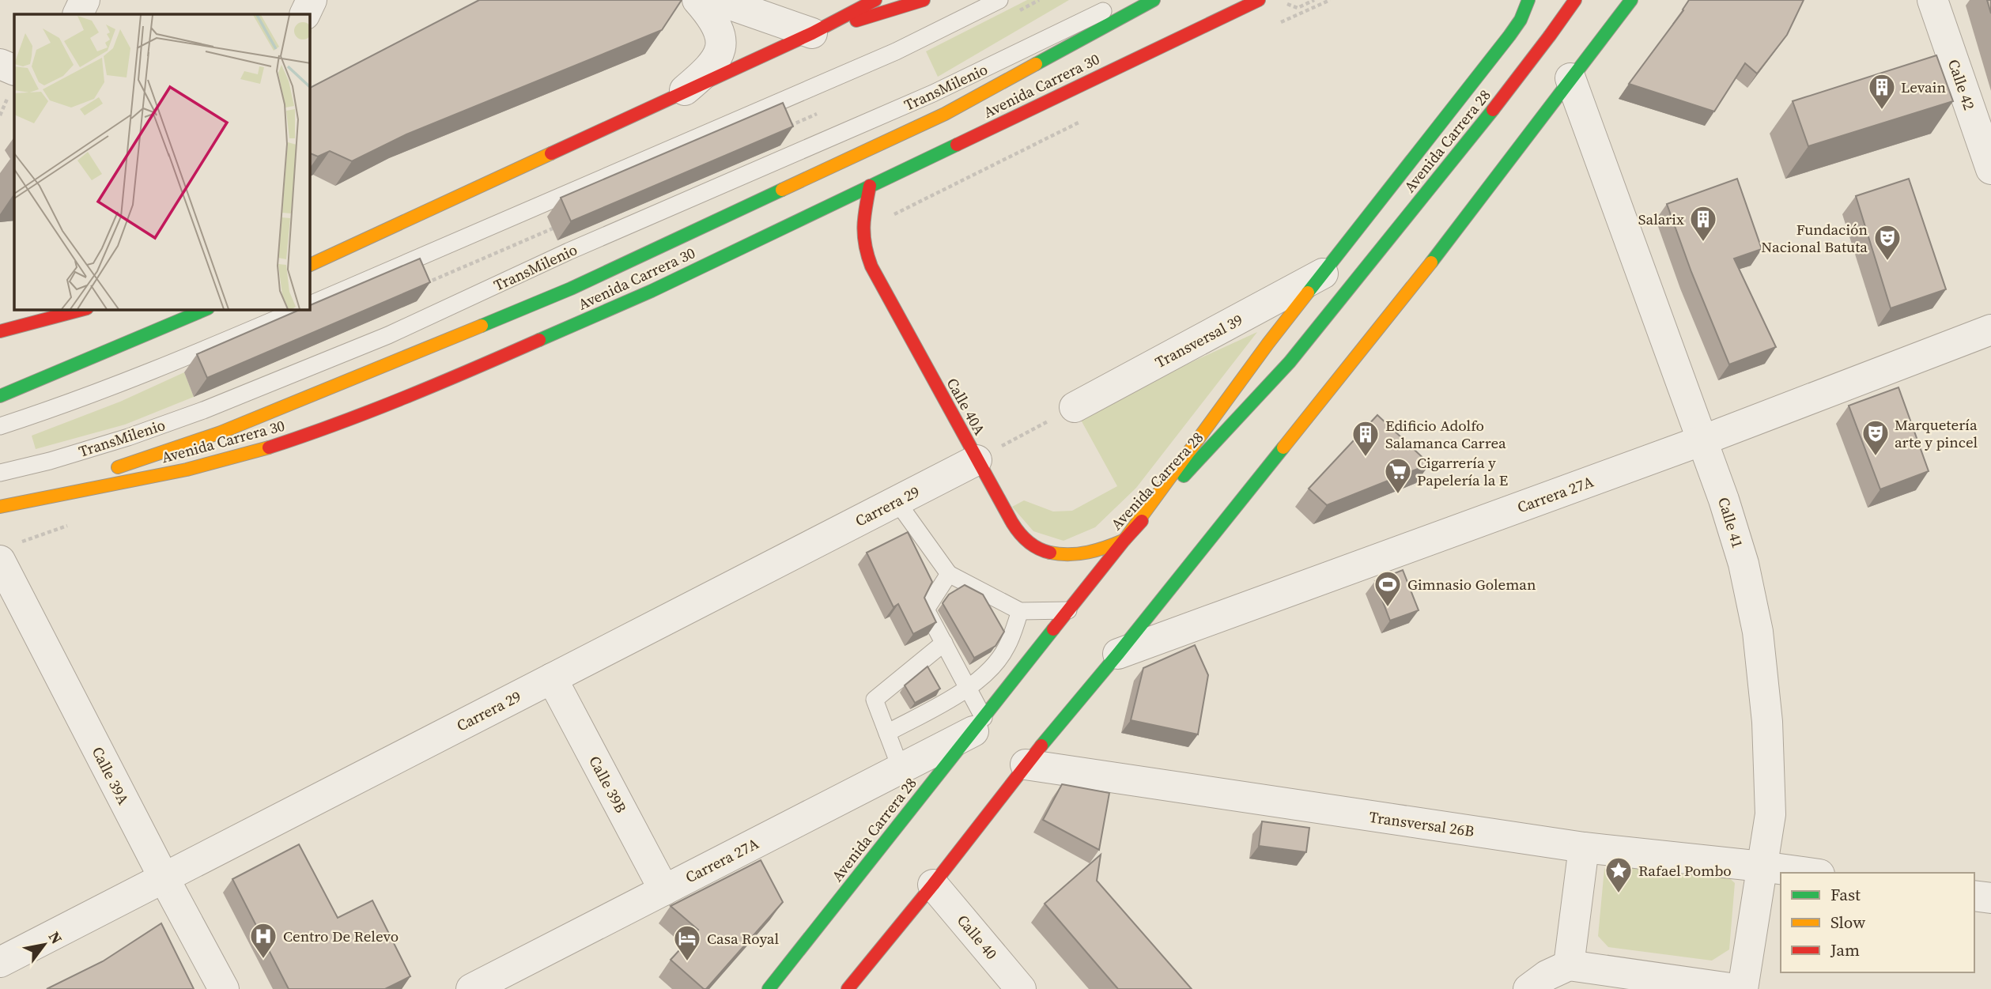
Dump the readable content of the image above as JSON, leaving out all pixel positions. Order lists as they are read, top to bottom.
{
  "streets": {
    "main road": ["Avenida Carrera 30", "Avenida Carrera 28", "Calle 40A"],
    "street": [
      "Calle 42",
      "Transversal 39",
      "Carrera 27A",
      "Carrera 29",
      "Calle 41",
      "Calle 39A",
      "Calle 39B",
      "Transversal 26B",
      "Calle 40"
    ],
    "lane": ["TransMilenio"]
  },
  "crossings": [
    ["Avenida Carrera 30", "Calle 40A"],
    ["Avenida Carrera 28", "Calle 40A"],
    ["Avenida Carrera 28", "Carrera 27A"],
    ["Calle 40A", "Carrera 29"],
    ["Carrera 27A", "Calle 41"],
    ["Carrera 27A", "Calle 39B"],
    ["Carrera 29", "Calle 39A"],
    ["Carrera 29", "Calle 39B"],
    ["Calle 41", "Transversal 26B"]
  ],
  "places": {
    "building": ["Levain", "Salarix", "Edificio Adolfo Salamanca Carrea"],
    "theatre": ["Fundación Nacional Batuta", "Marquetería arte y pincel"],
    "supermarket": ["Cigarrería y Papelería la E"],
    "sports": ["Gimnasio Goleman"],
    "place": ["Rafael Pombo"],
    "hospital": ["Centro De Relevo"],
    "hotel": ["Casa Royal"]
  },
  "legend": ["Fast", "Slow", "Jam"],
  "north": "top right"
}
